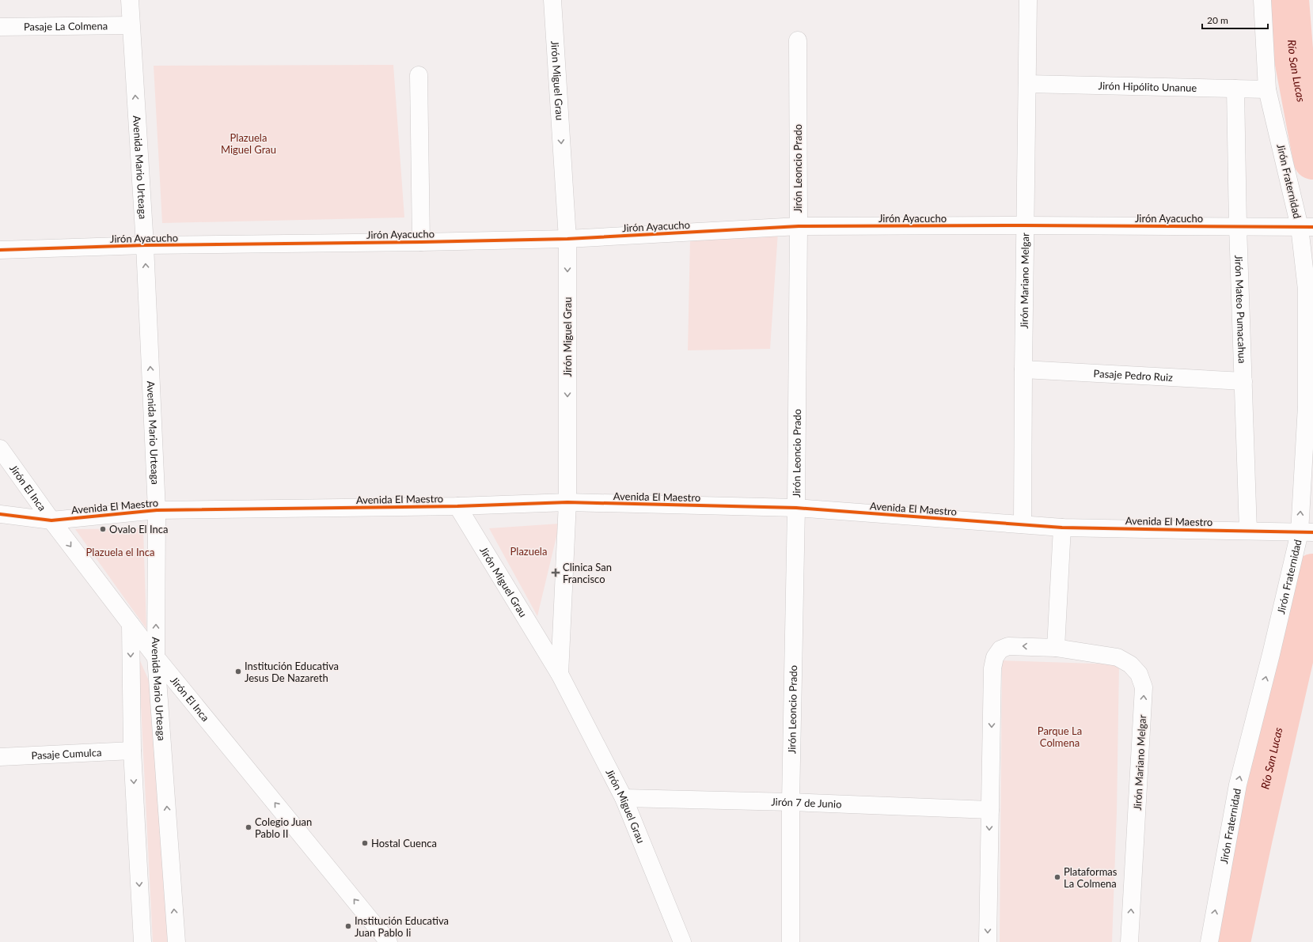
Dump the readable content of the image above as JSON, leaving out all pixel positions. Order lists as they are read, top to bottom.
{
  "streets": {
    "street": [
      "Pasaje La Colmena",
      "Jirón Miguel Grau",
      "Jirón Hipólito Unanue",
      "Avenida Mario Urteaga",
      "Jirón Leoncio Prado",
      "Jirón Fraternidad",
      "Jirón Ayacucho",
      "Jirón Mariano Melgar",
      "Jirón Mateo Pumacahua",
      "Pasaje Pedro Ruiz",
      "Jirón El Inca",
      "Avenida El Maestro",
      "Pasaje Cumulca",
      "Jirón 7 de Junio"
    ]
  },
  "crossings": [
    ["Pasaje La Colmena", "Avenida Mario Urteaga"],
    ["Jirón Miguel Grau", "Jirón Ayacucho"],
    ["Jirón Miguel Grau", "Avenida El Maestro"],
    ["Jirón Miguel Grau", "Jirón 7 de Junio"],
    ["Jirón Hipólito Unanue", "Jirón Fraternidad"],
    ["Jirón Hipólito Unanue", "Jirón Mariano Melgar"],
    ["Jirón Hipólito Unanue", "Jirón Mateo Pumacahua"],
    ["Avenida Mario Urteaga", "Jirón Ayacucho"],
    ["Avenida Mario Urteaga", "Jirón El Inca"],
    ["Avenida Mario Urteaga", "Avenida El Maestro"],
    ["Jirón Leoncio Prado", "Jirón Ayacucho"],
    ["Jirón Leoncio Prado", "Avenida El Maestro"],
    ["Jirón Leoncio Prado", "Jirón 7 de Junio"],
    ["Jirón Fraternidad", "Jirón Ayacucho"],
    ["Jirón Fraternidad", "Avenida El Maestro"],
    ["Jirón Ayacucho", "Jirón Mariano Melgar"],
    ["Jirón Ayacucho", "Jirón Mateo Pumacahua"],
    ["Jirón Mariano Melgar", "Pasaje Pedro Ruiz"],
    ["Jirón Mariano Melgar", "Avenida El Maestro"],
    ["Jirón Mariano Melgar", "Jirón 7 de Junio"],
    ["Jirón Mateo Pumacahua", "Pasaje Pedro Ruiz"],
    ["Jirón Mateo Pumacahua", "Avenida El Maestro"],
    ["Jirón El Inca", "Avenida El Maestro"]
  ],
  "one_way": ["Jirón Fraternidad"],
  "water": ["Río San Lucas"],
  "parks": [
    "Plazuela Miguel Grau",
    "Plazuela",
    "Plazuela el Inca",
    "Parque La Colmena"
  ],
  "places": {
    "other": [
      "Ovalo El Inca",
      "Institución Educativa Jesus De Nazareth",
      "Colegio Juan Pablo II",
      "Hostal Cuenca",
      "Plataformas La Colmena",
      "Institución Educativa Juan Pablo Ii"
    ],
    "health": ["Clinica San Francisco"]
  },
  "scale_bar": "20 m"
}
